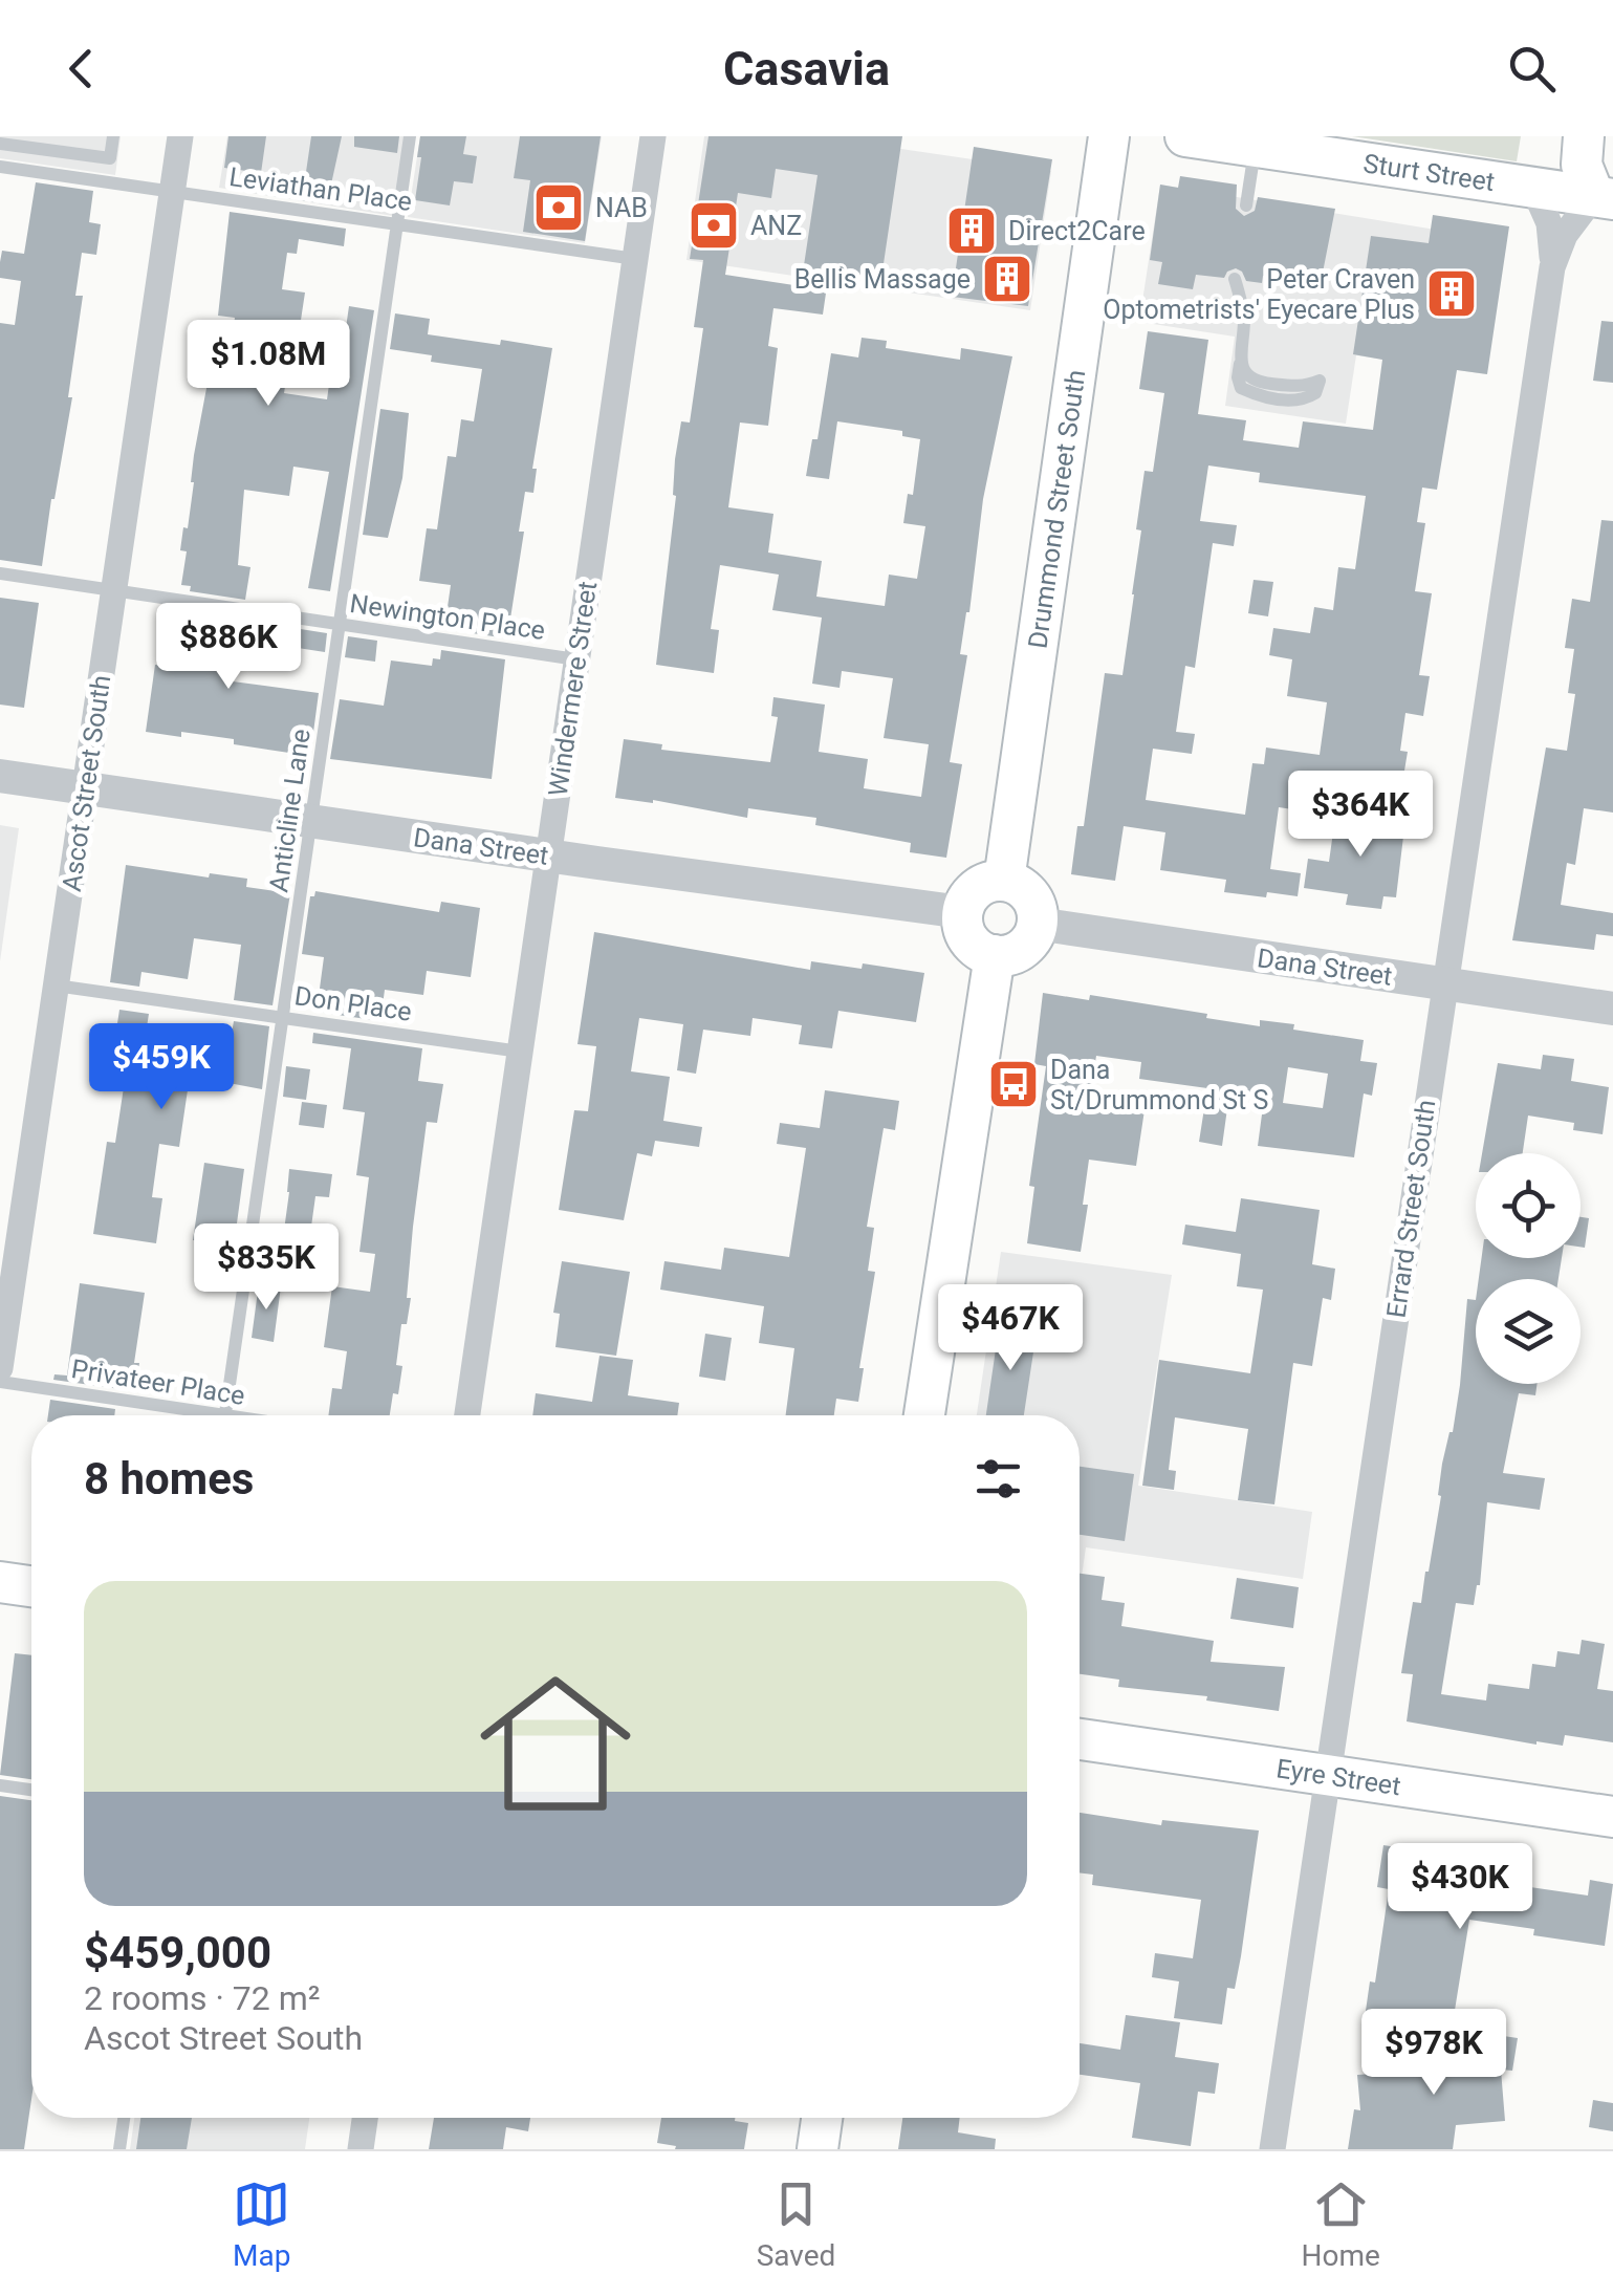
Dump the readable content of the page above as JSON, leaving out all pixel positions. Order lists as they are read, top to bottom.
{
  "streets": {
    "main road": ["Sturt Street", "Drummond Street South", "Eyre Street"],
    "street": [
      "Windermere Street",
      "Ascot Street South",
      "Dana Street",
      "Errard Street South"
    ],
    "lane": [
      "Leviathan Place",
      "Newington Place",
      "Anticline Lane",
      "Don Place",
      "Privateer Place"
    ]
  },
  "crossings": [
    ["Sturt Street", "Errard Street South"],
    ["Leviathan Place", "Windermere Street"],
    ["Leviathan Place", "Ascot Street South"],
    ["Leviathan Place", "Anticline Lane"],
    ["Drummond Street South", "Dana Street"],
    ["Newington Place", "Windermere Street"],
    ["Newington Place", "Ascot Street South"],
    ["Newington Place", "Anticline Lane"],
    ["Windermere Street", "Dana Street"],
    ["Windermere Street", "Don Place"],
    ["Ascot Street South", "Dana Street"],
    ["Ascot Street South", "Don Place"],
    ["Anticline Lane", "Dana Street"],
    ["Anticline Lane", "Don Place"],
    ["Dana Street", "Errard Street South"],
    ["Errard Street South", "Eyre Street"]
  ],
  "places": {
    "bank": ["NAB", "ANZ"],
    "building": ["Direct2Care", "Bellis Massage", "Peter Craven Optometrists' Eyecare Plus"],
    "bus stop": ["Dana St/Drummond St S"]
  },
  "page": {
    "header": "Casavia",
    "price": [
      "$1.08M",
      "$886K",
      "$364K",
      "$459K",
      "$835K",
      "$467K",
      "$430K",
      "$978K"
    ],
    "heading": "8 homes",
    "list": [
      {
        "name": "$459,000",
        "note": "2 rooms · 72 m² · Ascot Street South"
      }
    ],
    "tabs": ["Map", "Saved", "Home"]
  }
}
